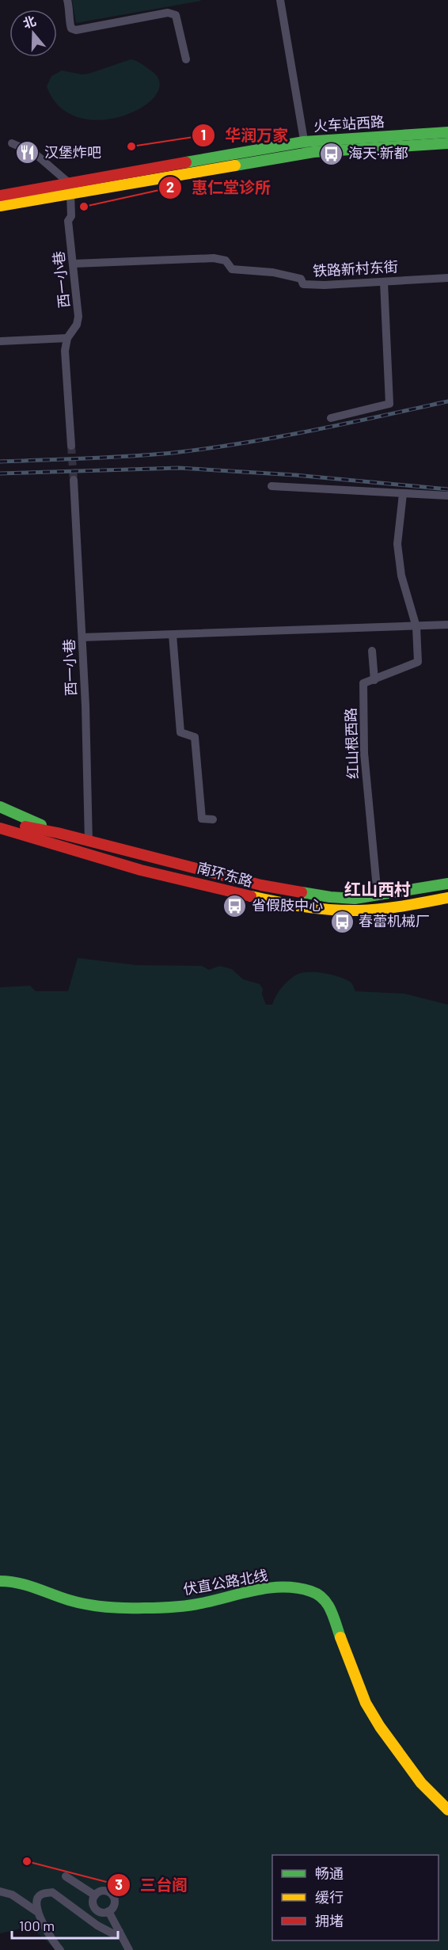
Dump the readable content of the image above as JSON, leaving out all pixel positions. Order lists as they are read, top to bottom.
{
  "streets": {
    "main road": ["火车站西路", "南环东路", "伏直公路北线"],
    "street": ["铁路新村东街", "西一小巷", "红山根西路"]
  },
  "crossings": [
    ["火车站西路", "西一小巷"],
    ["铁路新村东街", "西一小巷"],
    ["西一小巷", "南环东路"],
    ["红山根西路", "南环东路"]
  ],
  "districts": ["红山西村"],
  "places": {
    "other": ["华润万家", "惠仁堂诊所", "三台阁"],
    "restaurant": ["汉堡炸吧"],
    "bus stop": ["海天·新都", "省假肢中心", "春蕾机械厂"]
  },
  "legend": ["畅通", "缓行", "拥堵"],
  "scale_bar": "100 m",
  "north": "top"
}
